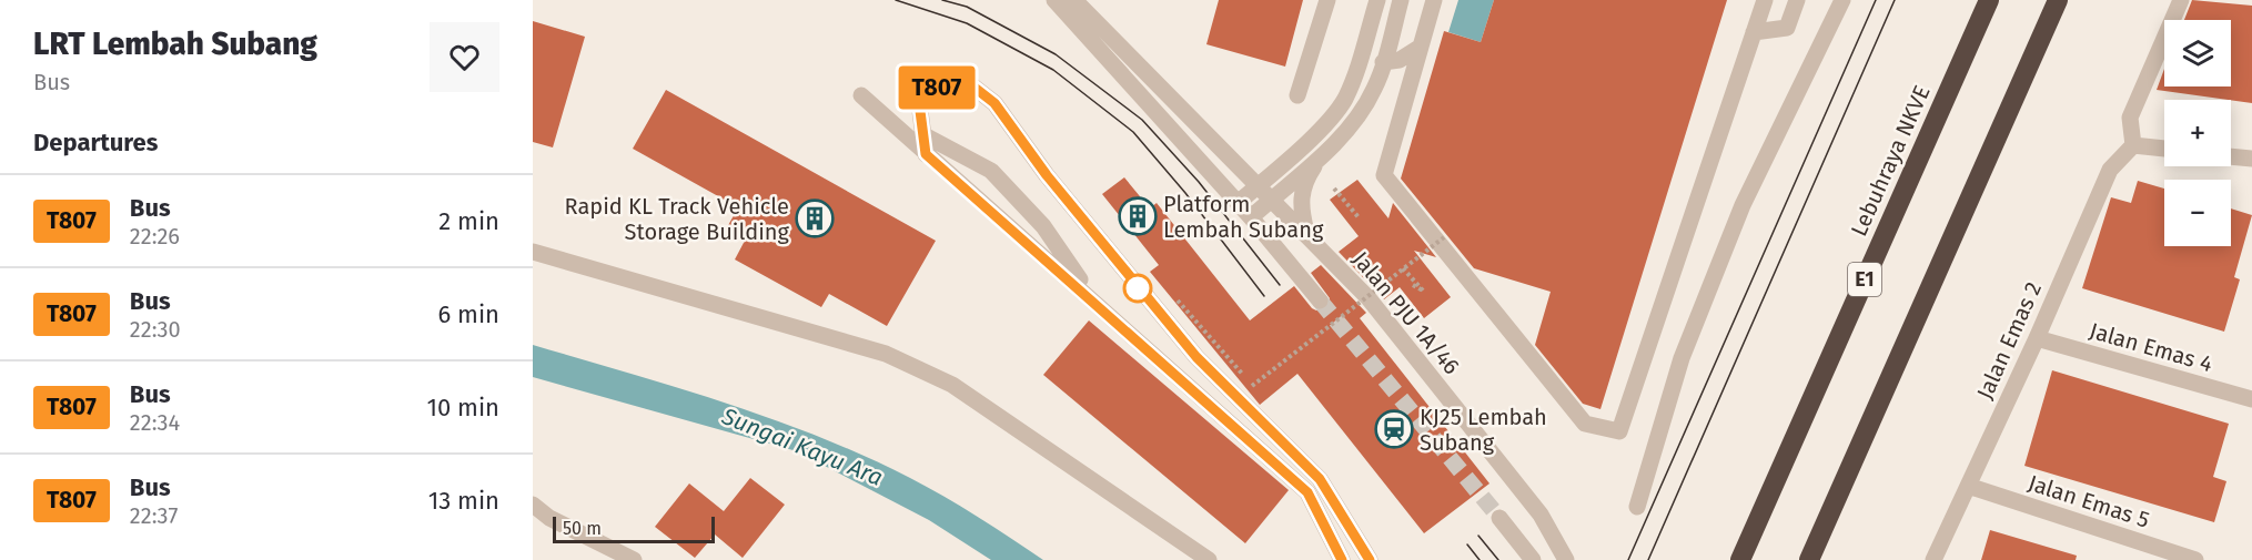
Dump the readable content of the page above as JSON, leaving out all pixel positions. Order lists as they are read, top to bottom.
{
  "streets": {
    "highway": ["Lebuhraya NKVE", "E1"],
    "street": [
      "Jalan PJU 1A/46",
      "Jalan Emas 2",
      "Jalan Emas 4",
      "Jalan Emas 5"
    ]
  },
  "crossings": [
    ["Jalan Emas 2", "Jalan Emas 4"],
    ["Jalan Emas 2", "Jalan Emas 5"]
  ],
  "water": ["Sungai Kayu Ara"],
  "places": {
    "building": ["Platform Lembah Subang", "Rapid KL Track Vehicle Storage Building"],
    "station": ["KJ25 Lembah Subang"]
  },
  "lines": ["bus line T807"],
  "scale_bar": "50 m",
  "page": {
    "heading": [
      ["LRT Lembah Subang", "Bus"],
      "Departures"
    ],
    "on_map": "T807",
    "map_buttons": ["+", "−"],
    "list": [
      {
        "mark": "T807",
        "name": "Bus",
        "note": "22:26",
        "value": "2 min"
      },
      {
        "mark": "T807",
        "name": "Bus",
        "note": "22:30",
        "value": "6 min"
      },
      {
        "mark": "T807",
        "name": "Bus",
        "note": "22:34",
        "value": "10 min"
      },
      {
        "mark": "T807",
        "name": "Bus",
        "note": "22:37",
        "value": "13 min"
      }
    ],
    "scale": "50 m"
  }
}
